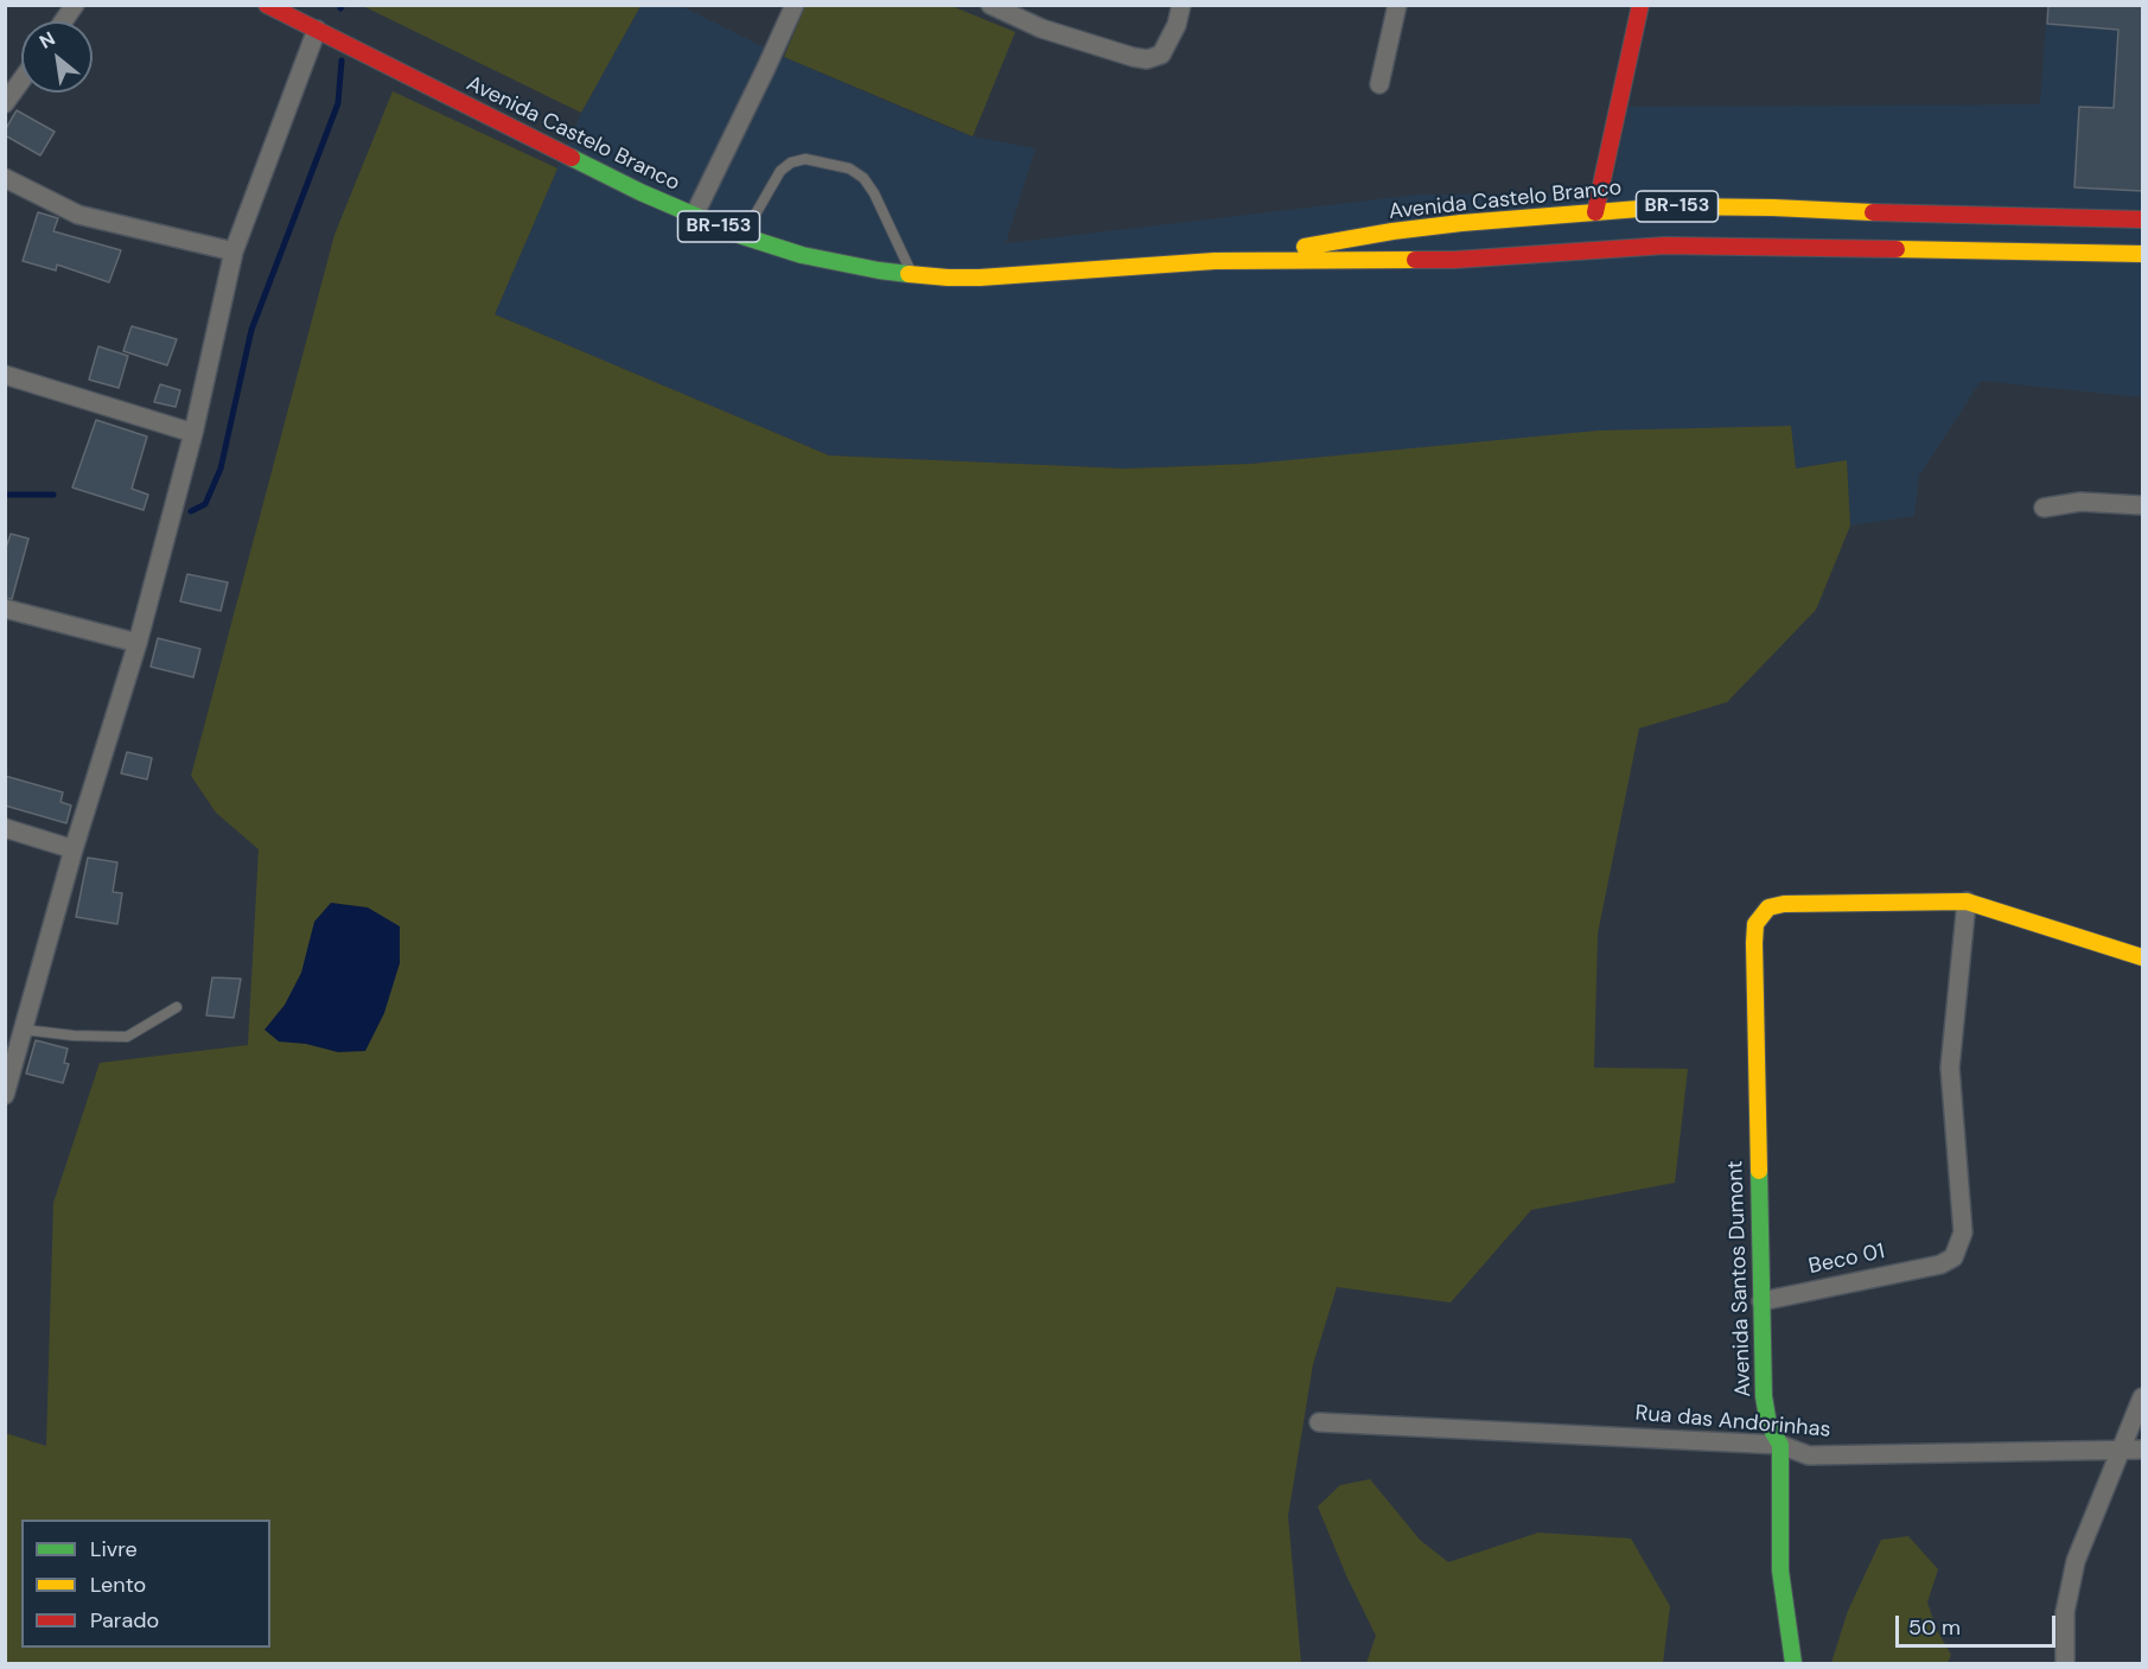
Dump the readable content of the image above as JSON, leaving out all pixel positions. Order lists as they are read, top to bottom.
{
  "streets": {
    "main road": ["Avenida Castelo Branco", "BR-153", "Avenida Santos Dumont"],
    "street": ["Beco 01", "Rua das Andorinhas"]
  },
  "crossings": [
    ["Beco 01", "Avenida Santos Dumont"],
    ["Avenida Santos Dumont", "Rua das Andorinhas"]
  ],
  "legend": ["Livre", "Lento", "Parado"],
  "scale_bar": "50 m",
  "north": "top left"
}
